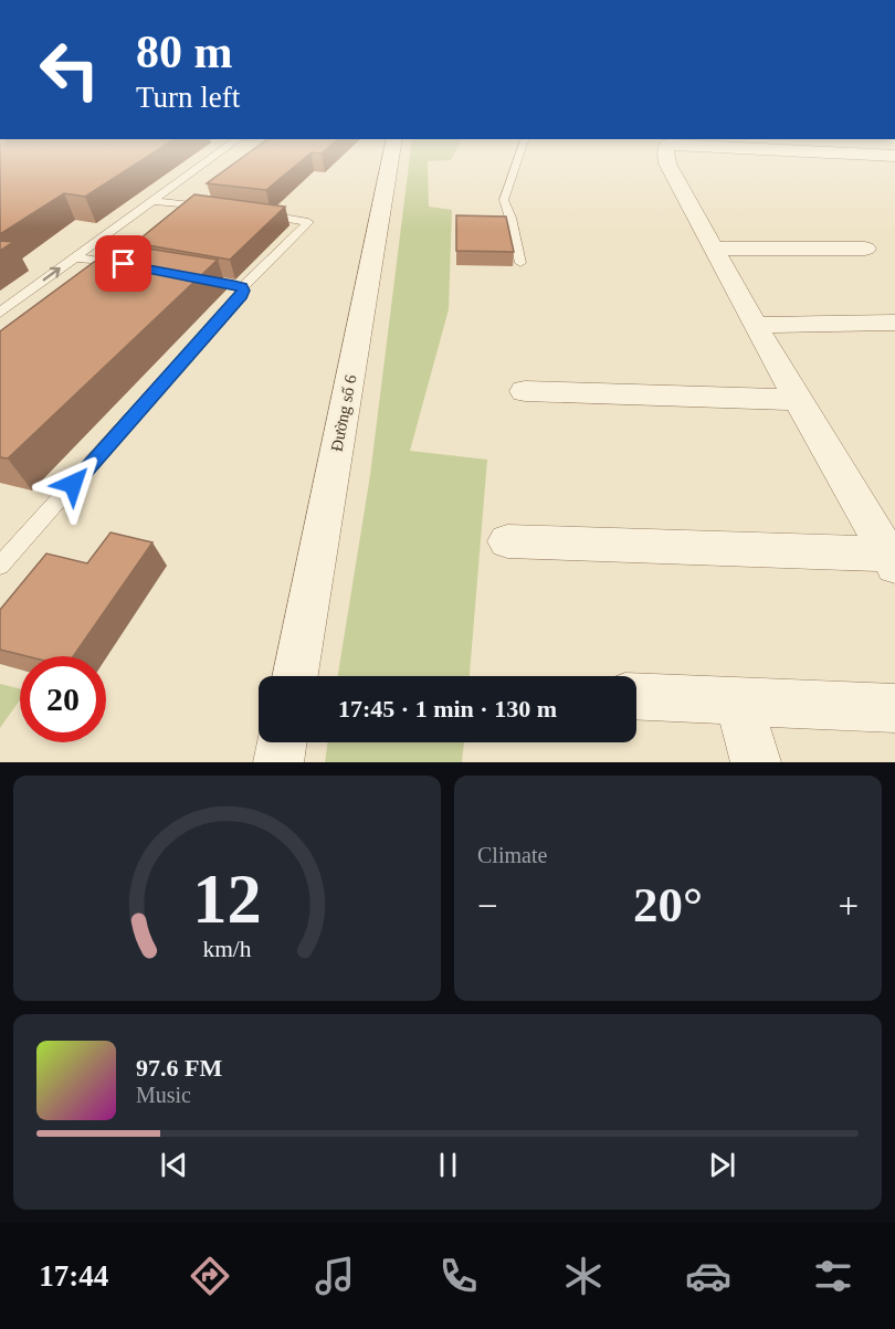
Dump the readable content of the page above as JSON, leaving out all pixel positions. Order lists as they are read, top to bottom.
{
  "streets": {
    "street": ["Đường số 6"]
  },
  "page": {
    "turn": ["80 m", "Turn left"],
    "limit": "20",
    "trip": "17:45 · 1 min · 130 m",
    "tile": "Climate",
    "heat": ["−", "20°", "+"],
    "song": ["97.6 FM", "Music"],
    "tabs": "17:44",
    "gauge": ["12", "km/h"]
  }
}
